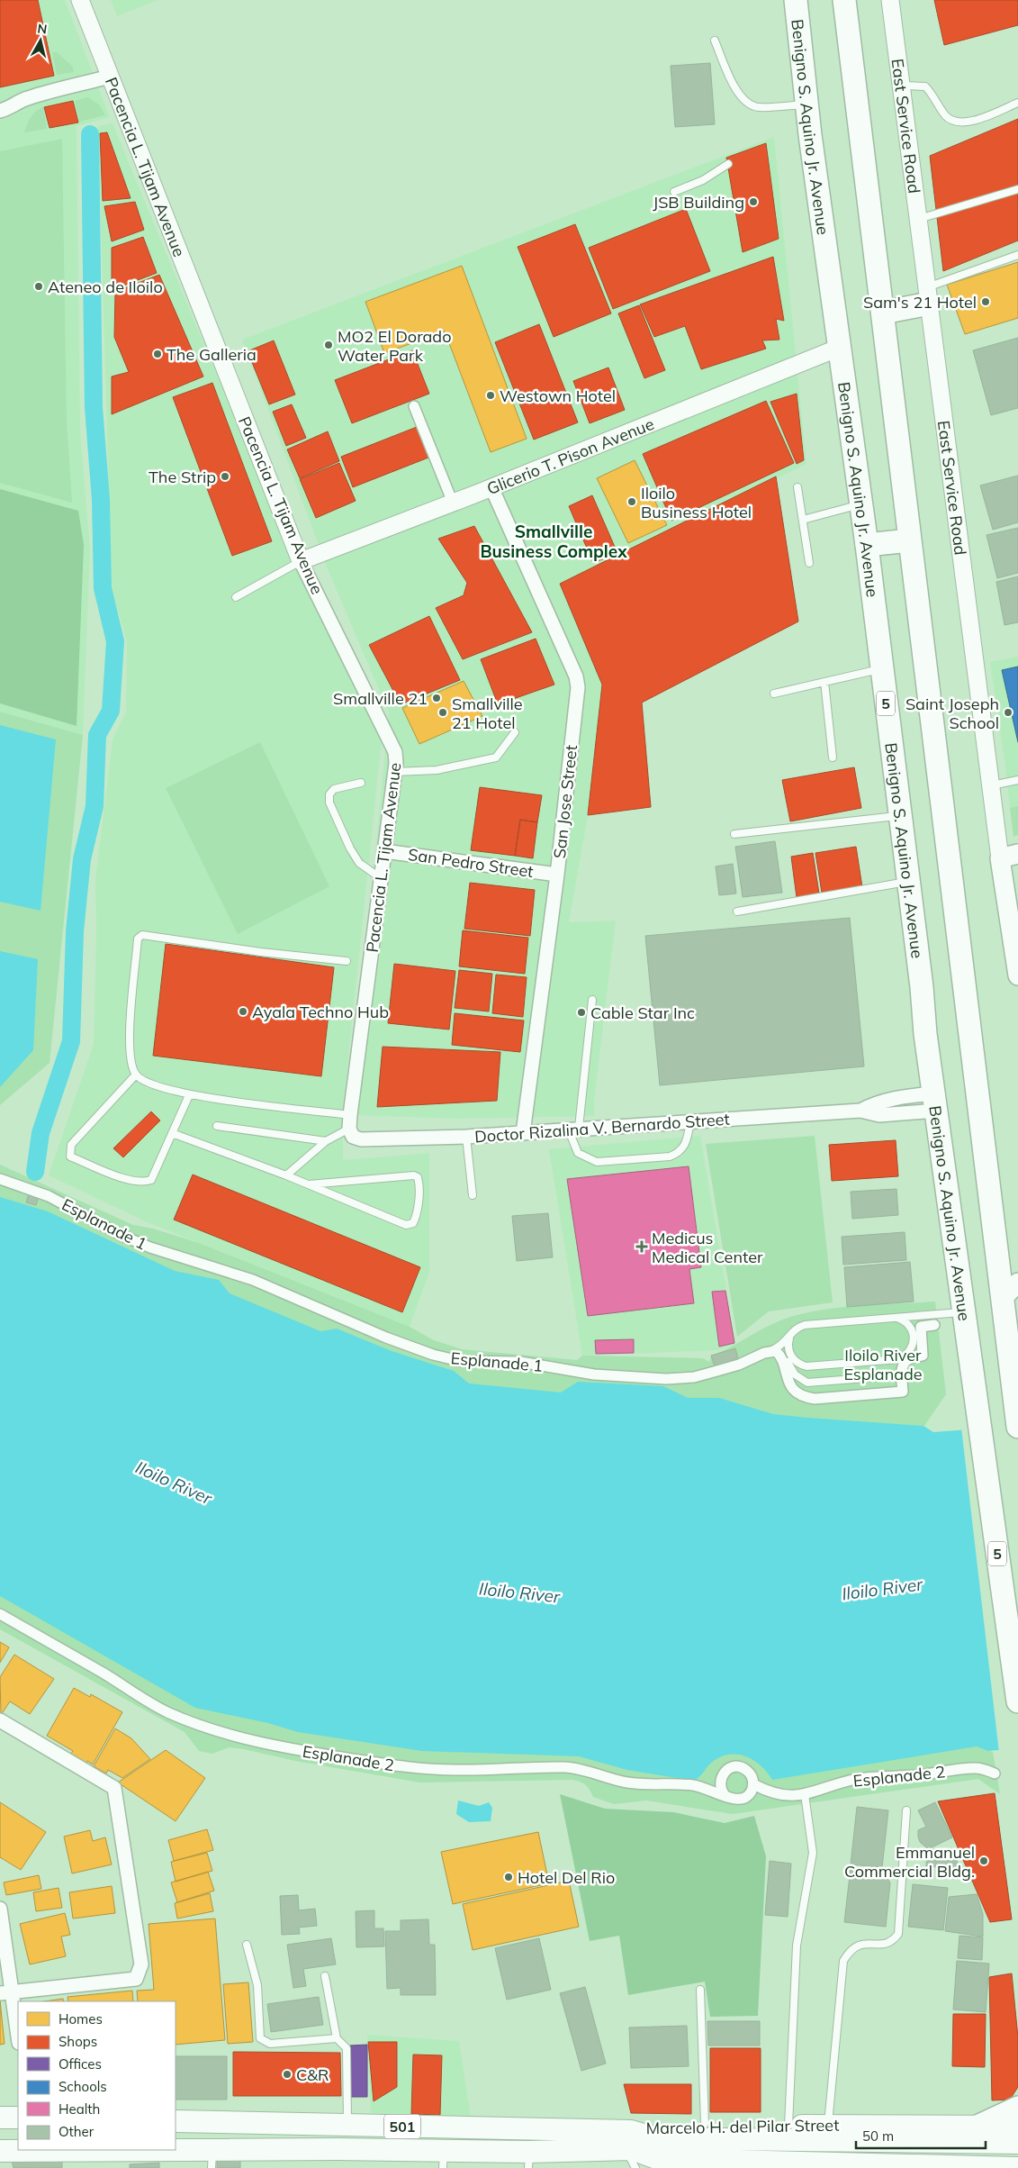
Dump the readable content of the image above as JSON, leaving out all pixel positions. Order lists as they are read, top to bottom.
{
  "streets": {
    "highway": ["Benigno S. Aquino Jr. Avenue", "5"],
    "main road": ["East Service Road", "501", "Marcelo H. del Pilar Street"],
    "street": [
      "Pacencia L. Tijam Avenue",
      "Glicerio T. Pison Avenue",
      "San Jose Street",
      "San Pedro Street",
      "Doctor Rizalina V. Bernardo Street",
      "Esplanade 1",
      "Esplanade 2"
    ]
  },
  "crossings": [
    ["Benigno S. Aquino Jr. Avenue", "Glicerio T. Pison Avenue"],
    ["Benigno S. Aquino Jr. Avenue", "Doctor Rizalina V. Bernardo Street"],
    ["Pacencia L. Tijam Avenue", "Glicerio T. Pison Avenue"],
    ["Pacencia L. Tijam Avenue", "San Pedro Street"],
    ["Pacencia L. Tijam Avenue", "Doctor Rizalina V. Bernardo Street"],
    ["Glicerio T. Pison Avenue", "San Jose Street"],
    ["San Jose Street", "San Pedro Street"],
    ["San Jose Street", "Doctor Rizalina V. Bernardo Street"]
  ],
  "districts": ["Smallville Business Complex"],
  "water": ["Iloilo River"],
  "parks": ["Iloilo River Esplanade"],
  "places": {
    "other": [
      "JSB Building",
      "Ateneo de Iloilo",
      "Sam's 21 Hotel",
      "MO2 El Dorado Water Park",
      "The Galleria",
      "Westown Hotel",
      "The Strip",
      "Iloilo Business Hotel",
      "Smallville 21",
      "Smallville 21 Hotel",
      "Saint Joseph School",
      "Ayala Techno Hub",
      "Cable Star Inc",
      "Emmanuel Commercial Bldg.",
      "Hotel Del Rio",
      "C&R"
    ],
    "health": ["Medicus Medical Center"]
  },
  "legend": [
    "Homes",
    "Shops",
    "Offices",
    "Schools",
    "Health",
    "Other"
  ],
  "scale_bar": "50 m",
  "north": "top"
}
